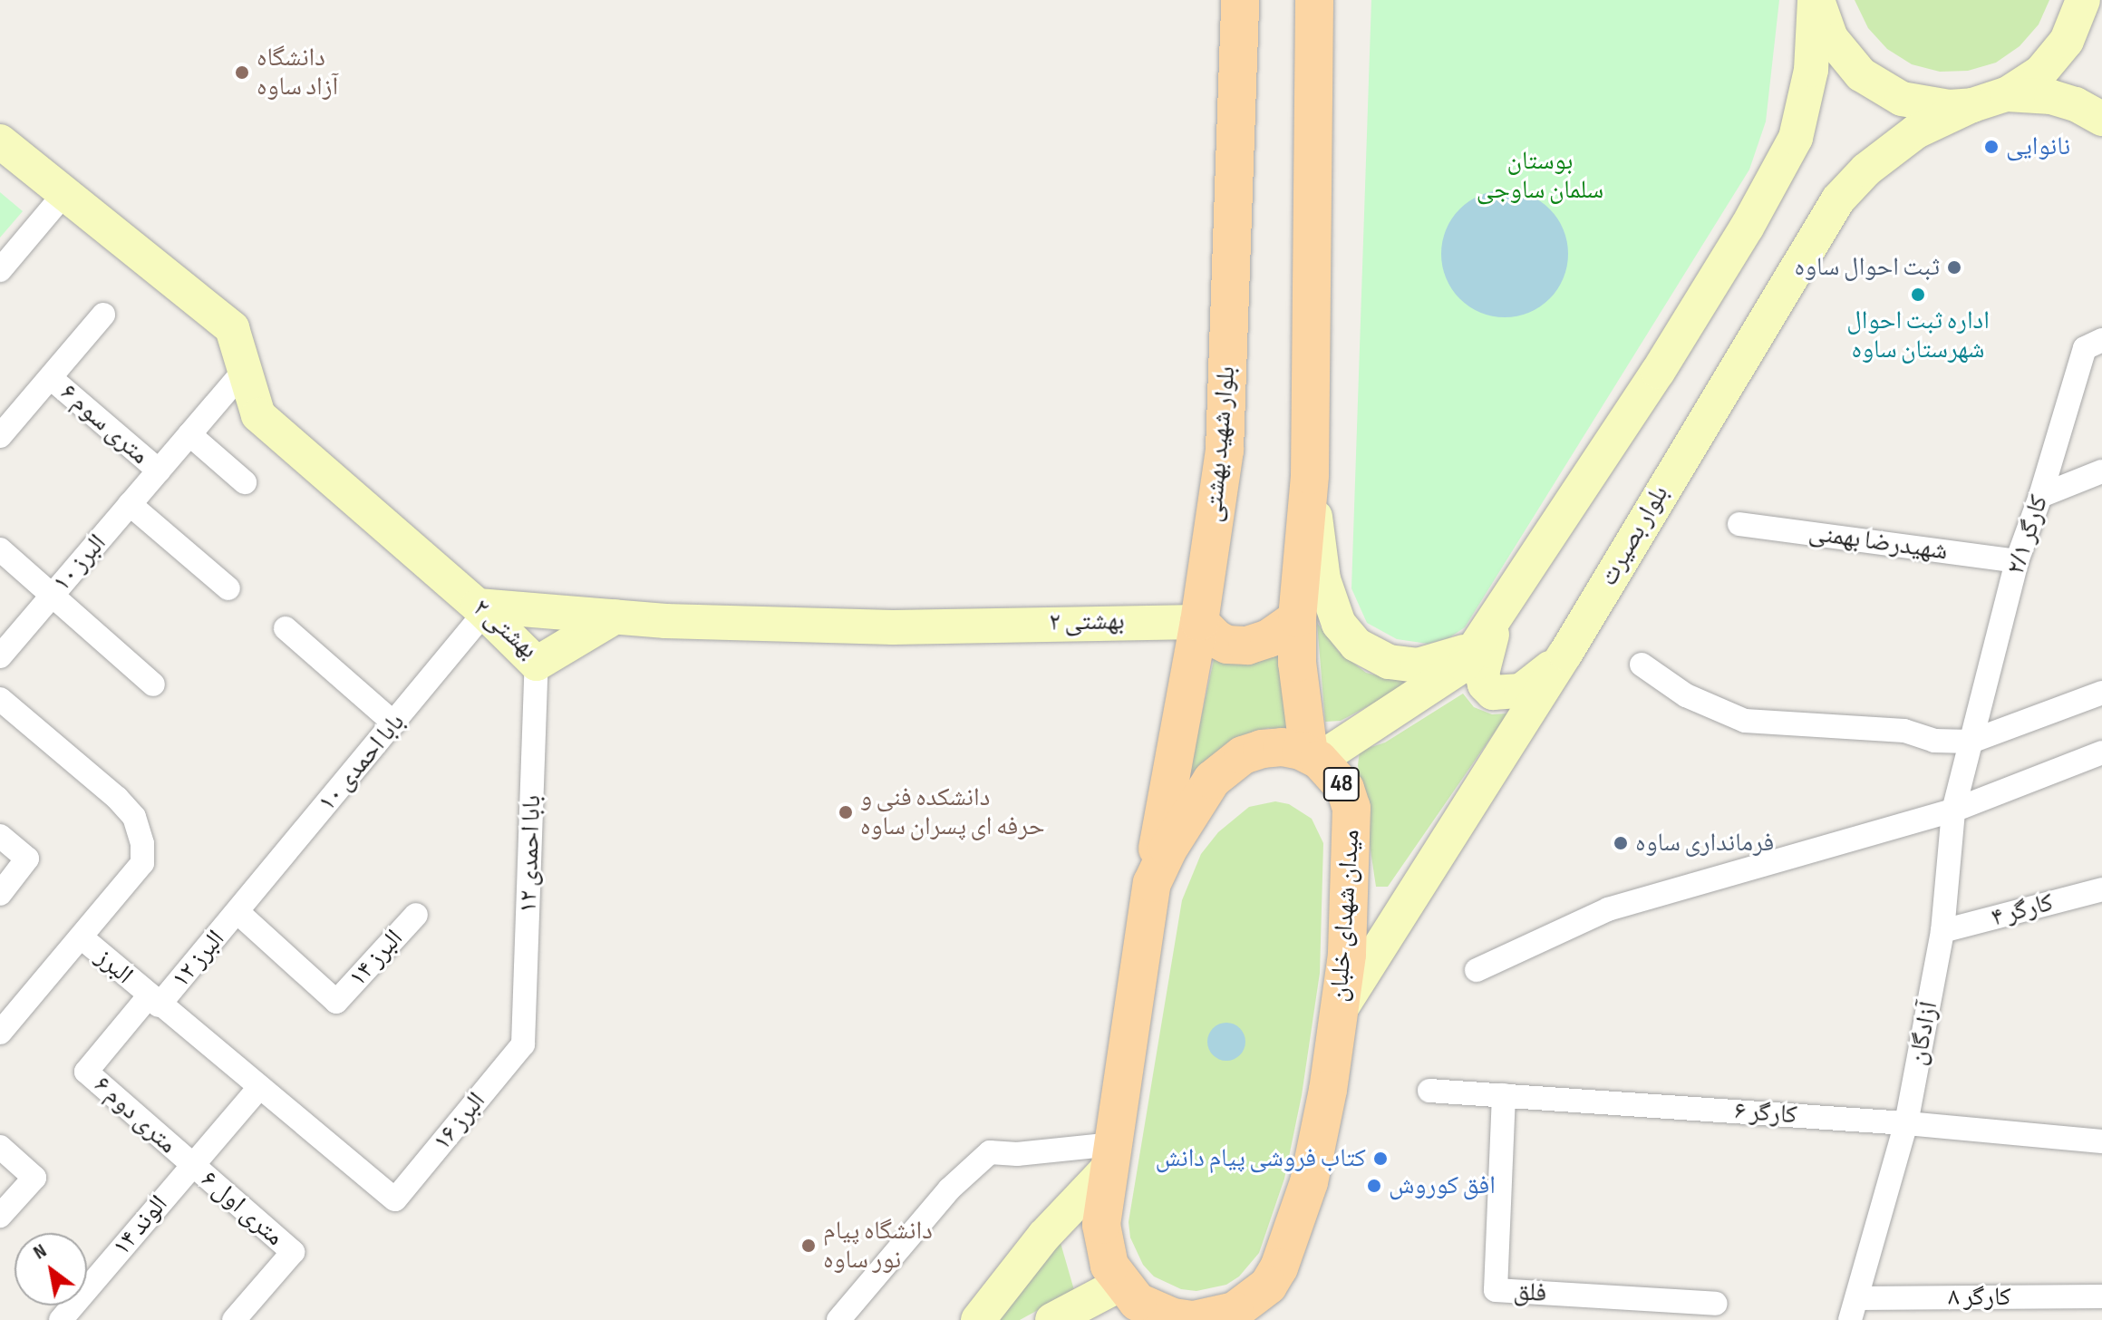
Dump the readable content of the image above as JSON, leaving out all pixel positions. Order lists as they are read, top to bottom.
{
  "streets": {
    "main road": [
      "بلوار شهید بهشتی",
      "بلوار بصیرت",
      "بهشتی ۲",
      "48",
      "میدان شهدای خلبان"
    ],
    "street": [
      "۶ متری سوم",
      "کارگر ۲/۱",
      "شهیدرضا بهمنی",
      "البرز ۱۰",
      "بابا احمدی ۱۰",
      "بابا احمدی ۱۲",
      "کارگر ۴",
      "البرز ۱۴",
      "البرز ۱۲",
      "البرز",
      "آزادگان",
      "کارگر ۶",
      "۶ متری دوم",
      "البرز ۱۶",
      "۶ متری اول",
      "الوند ۱۴",
      "فلق",
      "کارگر ۸"
    ]
  },
  "crossings": [
    ["۶ متری سوم", "البرز ۱۰"],
    ["بلوار شهید بهشتی", "بهشتی ۲"],
    ["بلوار شهید بهشتی", "48"],
    ["کارگر ۲/۱", "شهیدرضا بهمنی"],
    ["کارگر ۲/۱", "آزادگان"],
    ["بلوار بصیرت", "میدان شهدای خلبان"],
    ["البرز ۱۰", "بهشتی ۲"],
    ["بهشتی ۲", "بابا احمدی ۱۰"],
    ["بهشتی ۲", "بابا احمدی ۱۲"],
    ["بابا احمدی ۱۰", "البرز ۱۴"],
    ["بابا احمدی ۱۰", "البرز ۱۲"],
    ["48", "میدان شهدای خلبان"],
    ["بابا احمدی ۱۲", "البرز ۱۶"],
    ["کارگر ۴", "آزادگان"],
    ["البرز ۱۴", "البرز ۱۲"],
    ["البرز ۱۲", "البرز"],
    ["البرز ۱۲", "۶ متری دوم"],
    ["البرز", "۶ متری دوم"],
    ["البرز", "البرز ۱۶"],
    ["البرز", "الوند ۱۴"],
    ["آزادگان", "کارگر ۶"],
    ["آزادگان", "کارگر ۸"],
    ["کارگر ۶", "فلق"],
    ["۶ متری دوم", "۶ متری اول"],
    ["۶ متری دوم", "الوند ۱۴"],
    ["۶ متری اول", "الوند ۱۴"]
  ],
  "parks": ["بوستان سلمان ساوجی"],
  "places": [
    "دانشگاه آزاد ساوه",
    "نانوایی",
    "ثبت احوال ساوه",
    "اداره ثبت احوال شهرستان ساوه",
    "دانشکده فنی و حرفه ای پسران ساوه",
    "فرمانداری ساوه",
    "کتاب فروشی پیام دانش",
    "افق کوروش",
    "دانشگاه پیام نور ساوه"
  ],
  "north": "top left"
}
